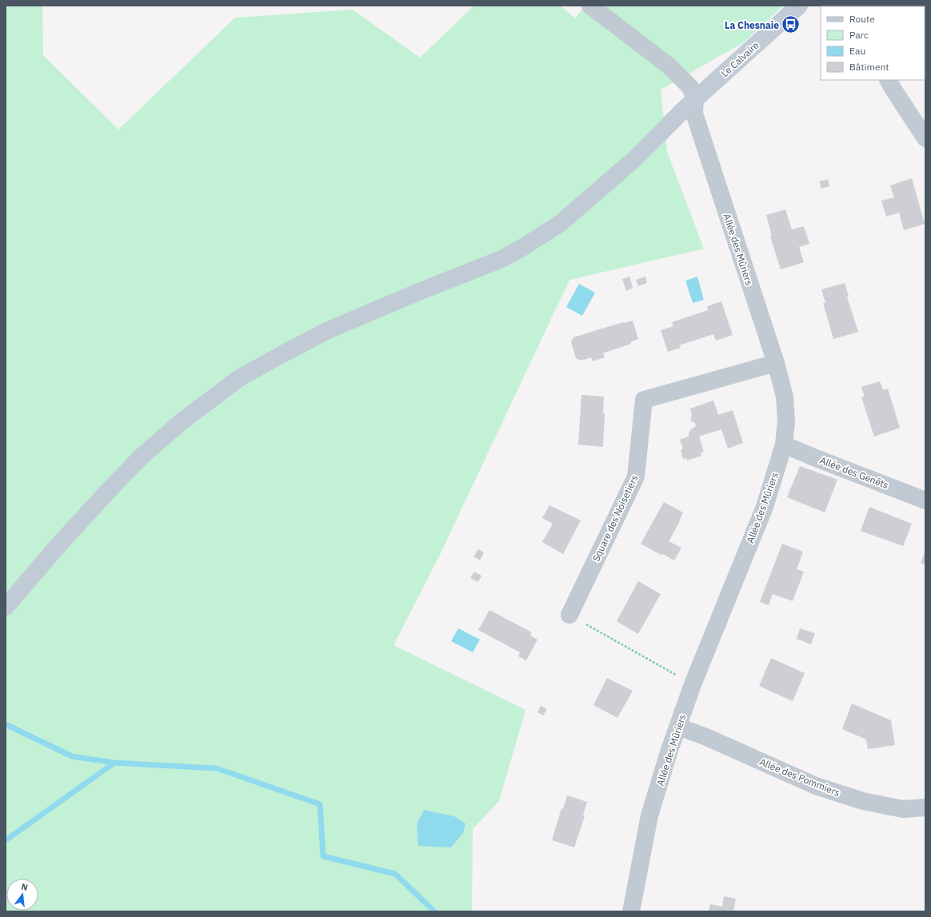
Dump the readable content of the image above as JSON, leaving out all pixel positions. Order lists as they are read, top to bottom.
{
  "streets": {
    "street": [
      "Le Calvaire",
      "Allée des Mûriers",
      "Allée des Genêts",
      "Square des Noisetiers",
      "Allée des Pommiers"
    ]
  },
  "crossings": [
    ["Le Calvaire", "Allée des Mûriers"],
    ["Allée des Mûriers", "Allée des Genêts"],
    ["Allée des Mûriers", "Square des Noisetiers"],
    ["Allée des Mûriers", "Allée des Pommiers"]
  ],
  "places": {
    "bus stop": ["La Chesnaie"]
  },
  "legend": [
    "Route",
    "Parc",
    "Eau",
    "Bâtiment"
  ],
  "north": "top"
}
